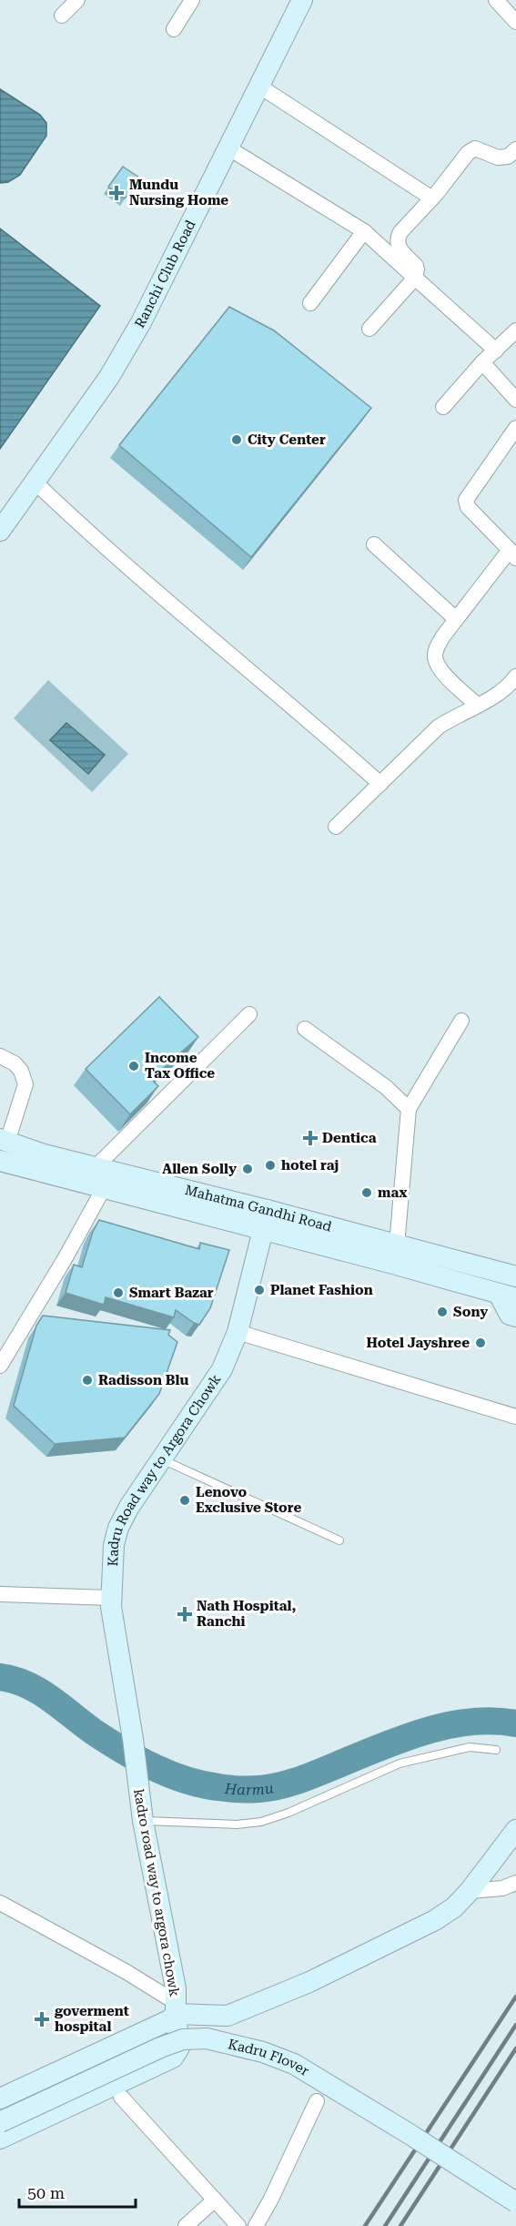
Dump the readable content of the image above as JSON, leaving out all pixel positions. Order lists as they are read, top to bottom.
{
  "streets": {
    "street": [
      "Ranchi Club Road",
      "Mahatma Gandhi Road",
      "Kadru Road way to Argora Chowk",
      "kadro road way to argora chowk",
      "Kadru Flover"
    ]
  },
  "crossings": [
    ["Mahatma Gandhi Road", "Kadru Road way to Argora Chowk"],
    ["Kadru Road way to Argora Chowk", "kadro road way to argora chowk"]
  ],
  "water": ["Harmu"],
  "places": {
    "health": [
      "Mundu Nursing Home",
      "Dentica",
      "Nath Hospital, Ranchi",
      "goverment hospital"
    ],
    "other": [
      "City Center",
      "Income Tax Office",
      "hotel raj",
      "Allen Solly",
      "max",
      "Planet Fashion",
      "Smart Bazar",
      "Sony",
      "Hotel Jayshree",
      "Radisson Blu",
      "Lenovo Exclusive Store"
    ]
  },
  "scale_bar": "50 m"
}
